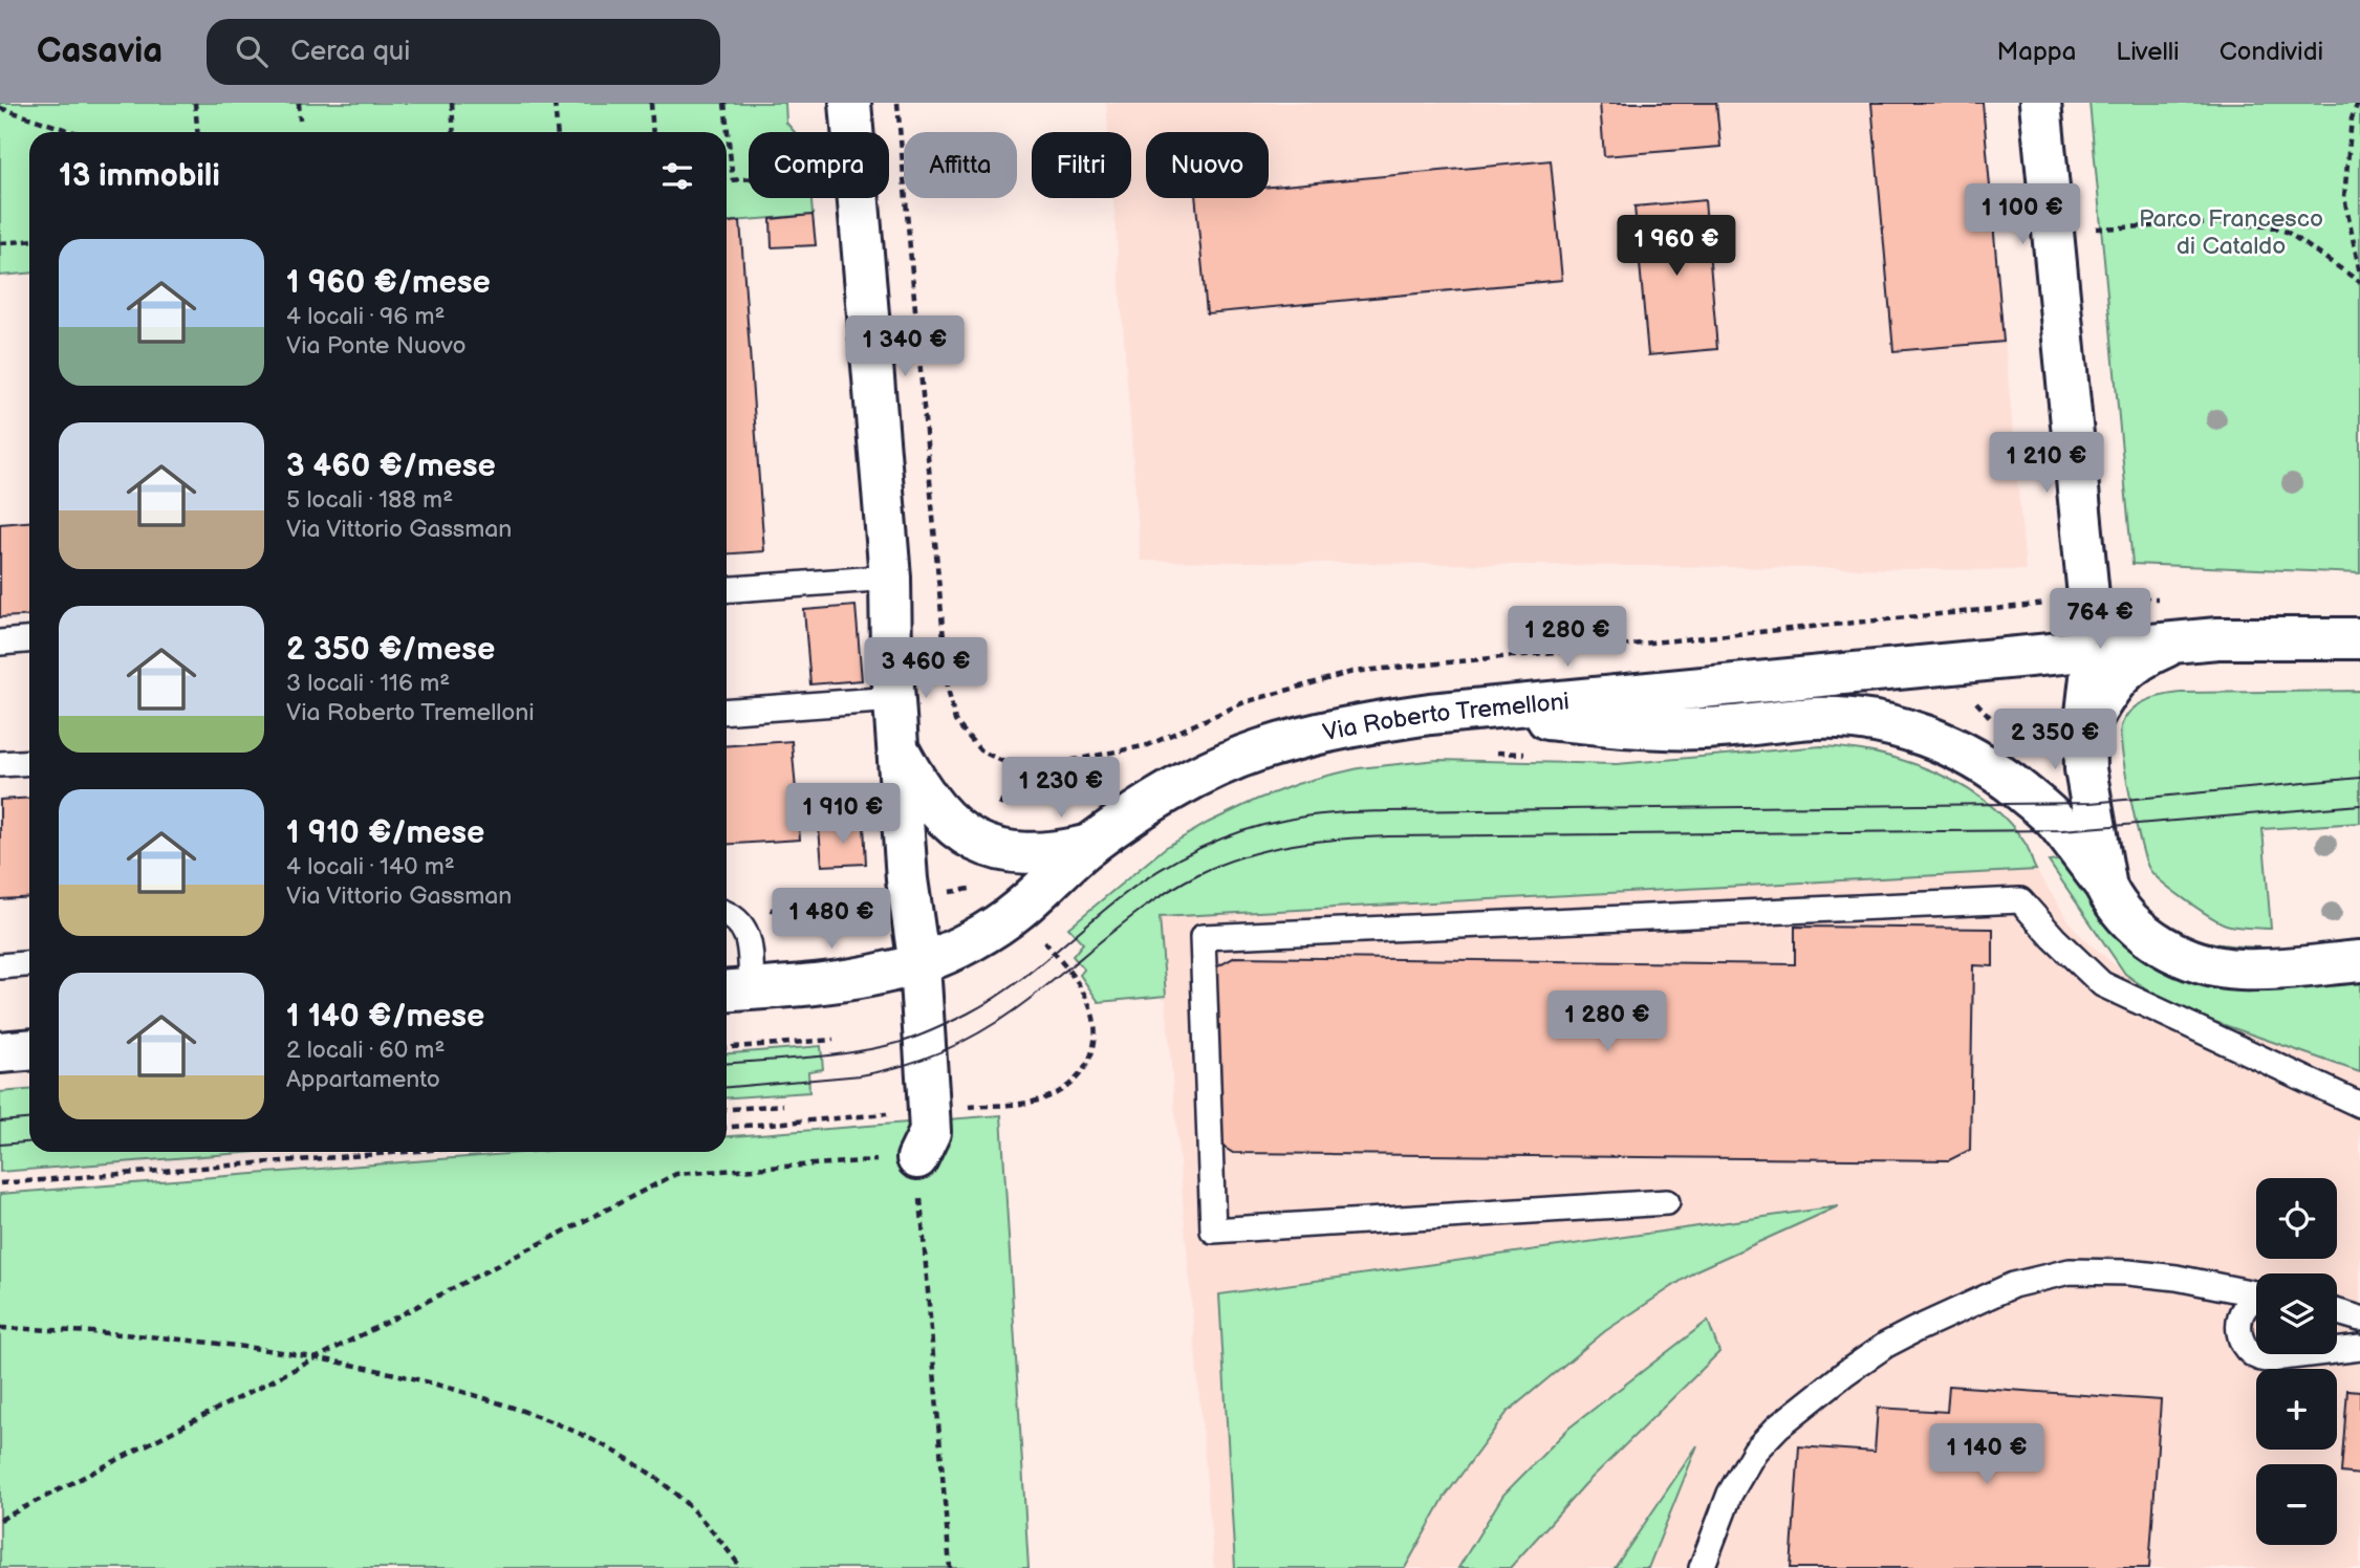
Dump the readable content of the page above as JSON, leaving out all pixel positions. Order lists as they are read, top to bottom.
{
  "streets": {
    "street": ["Via Roberto Tremelloni"]
  },
  "parks": ["Parco Francesco di Cataldo"],
  "page": {
    "header": "Casavia",
    "search": "Cerca qui",
    "nav": ["Mappa", "Livelli", "Condividi"],
    "chip": [
      "Compra",
      "Affitta",
      "Filtri",
      "Nuovo"
    ],
    "heading": "13 immobili",
    "price": [
      "1 100 €",
      "1 960 €",
      "1 340 €",
      "1 210 €",
      "764 €",
      "1 280 €",
      "3 460 €",
      "2 350 €",
      "1 230 €",
      "1 910 €",
      "1 480 €",
      "1 280 €",
      "1 140 €"
    ],
    "list": [
      {
        "name": "1 960 €/mese",
        "note": "4 locali · 96 m² · Via Ponte Nuovo"
      },
      {
        "name": "3 460 €/mese",
        "note": "5 locali · 188 m² · Via Vittorio Gassman"
      },
      {
        "name": "2 350 €/mese",
        "note": "3 locali · 116 m² · Via Roberto Tremelloni"
      },
      {
        "name": "1 910 €/mese",
        "note": "4 locali · 140 m² · Via Vittorio Gassman"
      },
      {
        "name": "1 140 €/mese",
        "note": "2 locali · 60 m² · Appartamento"
      }
    ],
    "map_buttons": ["+", "−"]
  }
}
